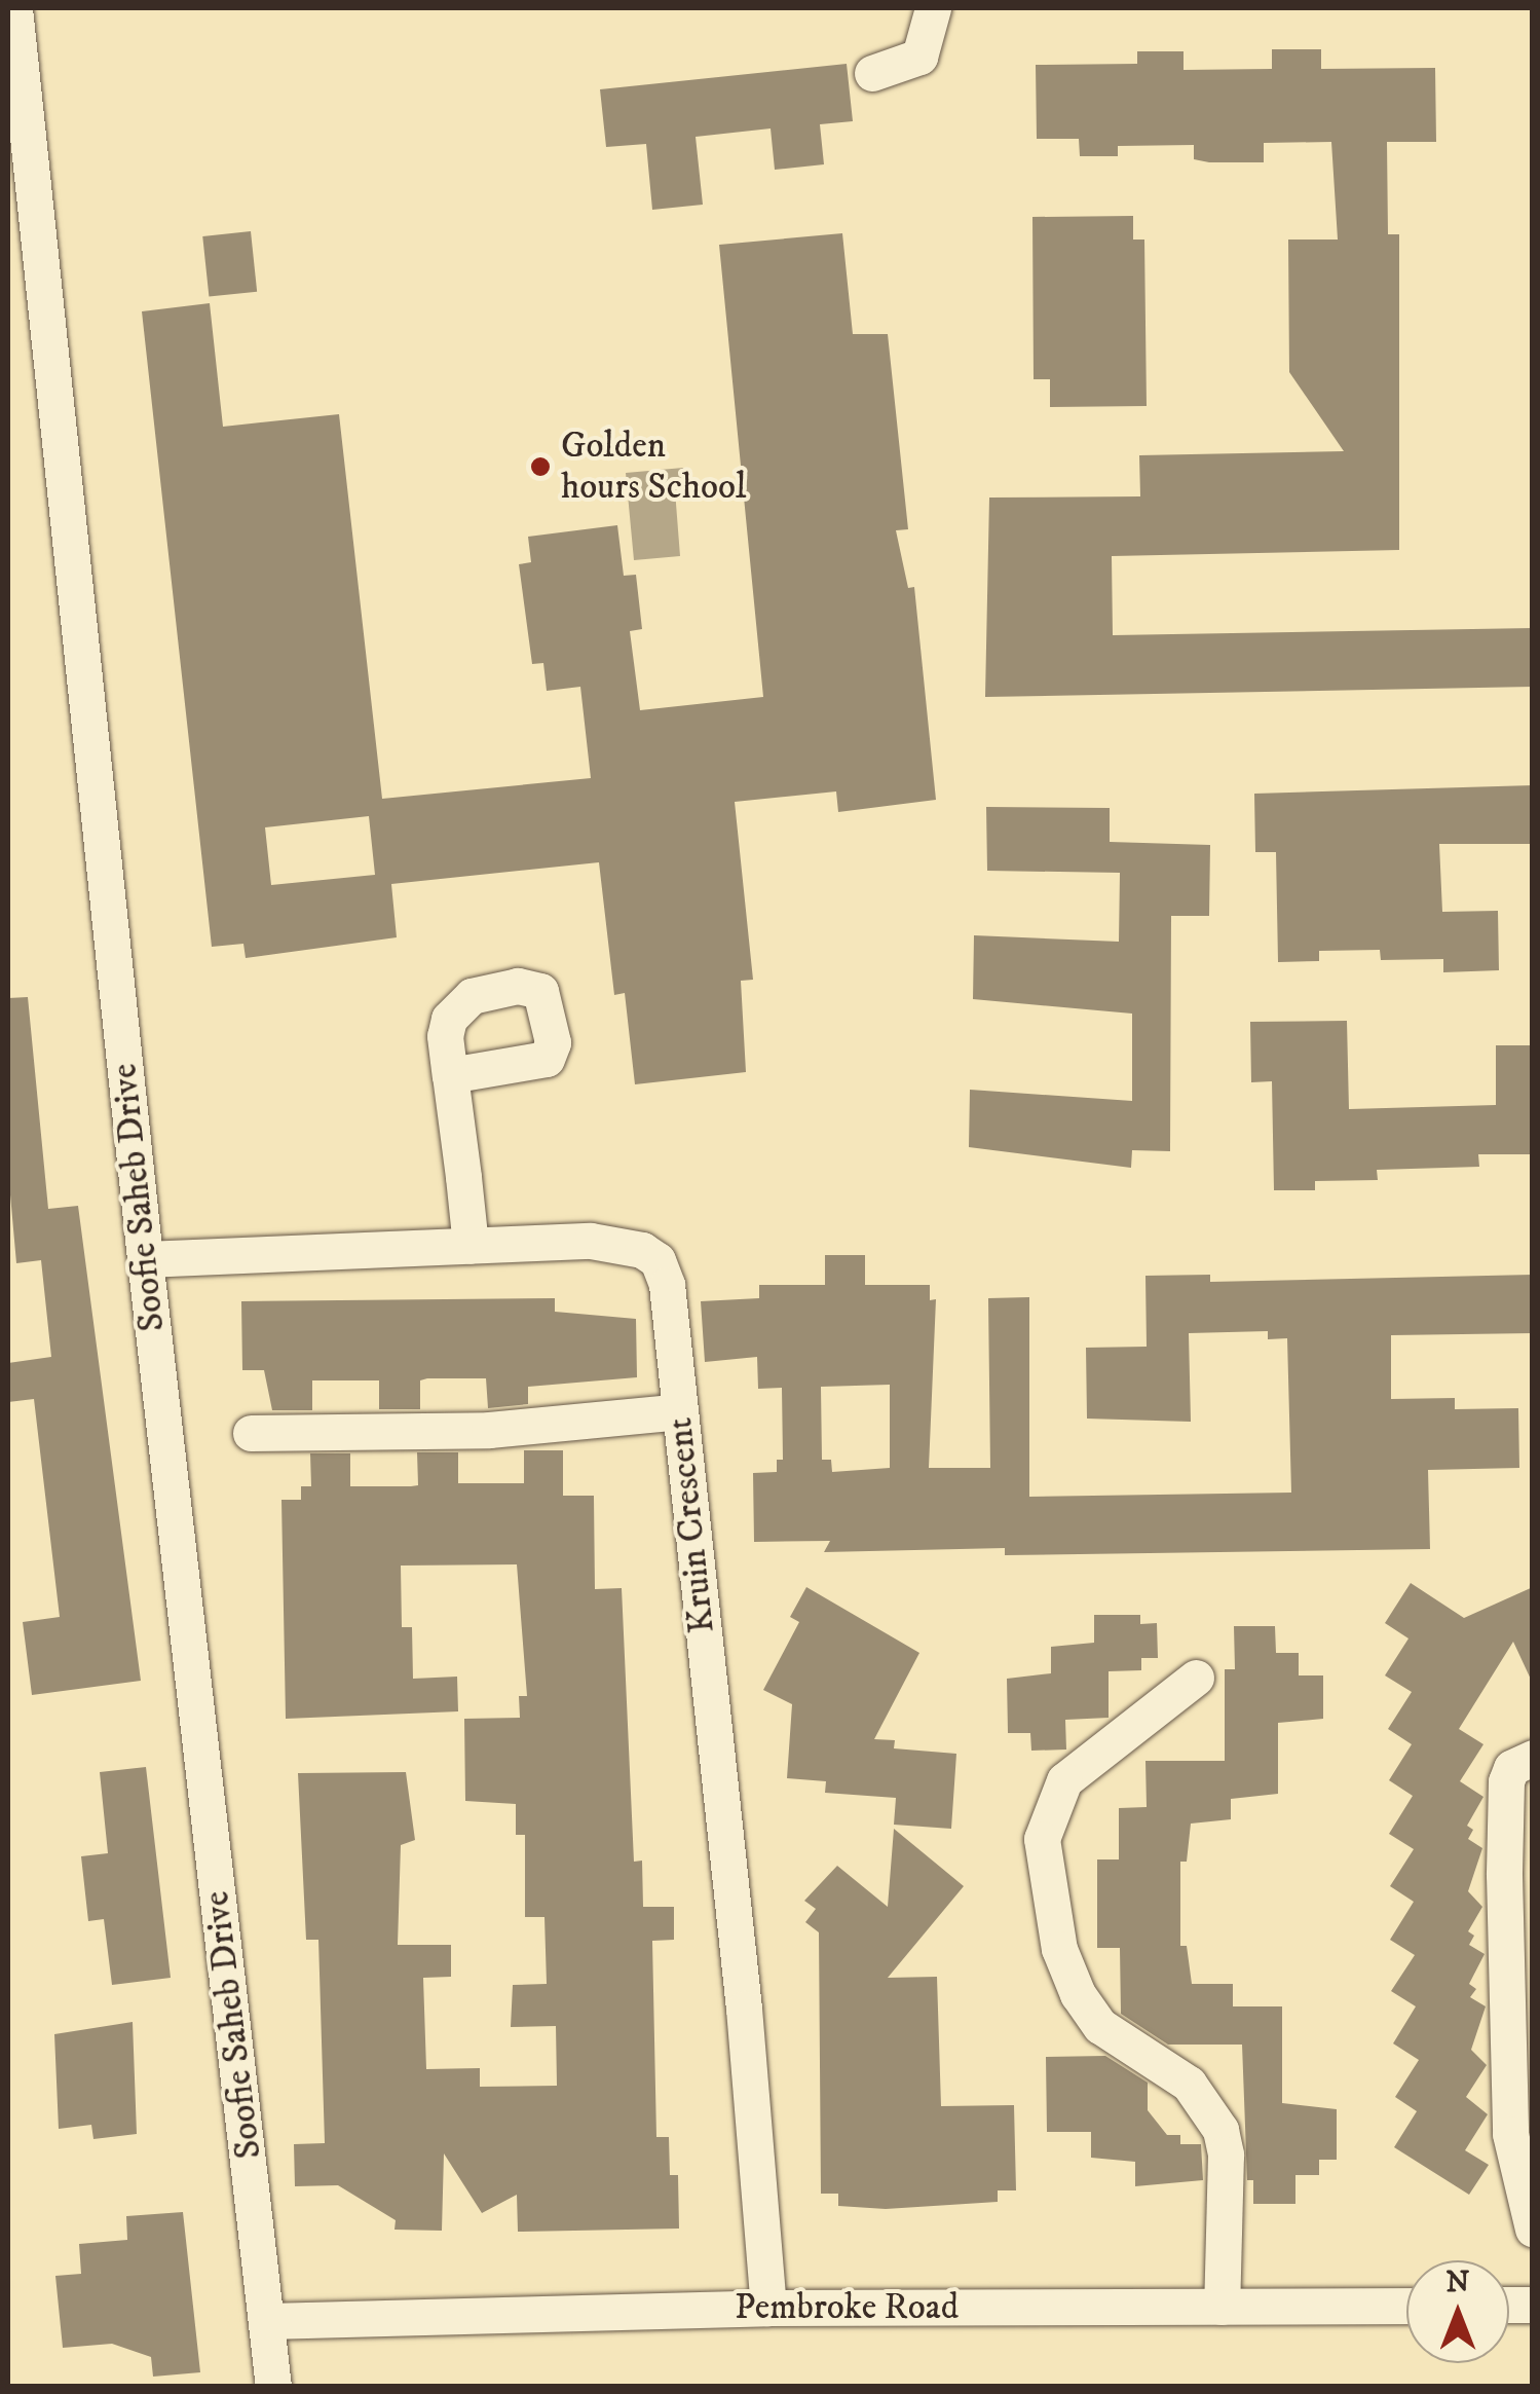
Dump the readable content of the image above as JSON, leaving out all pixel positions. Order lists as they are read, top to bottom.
{
  "streets": {
    "street": ["Soofie Saheb Drive", "Kruin Crescent", "Pembroke Road"]
  },
  "crossings": [
    ["Soofie Saheb Drive", "Kruin Crescent"],
    ["Soofie Saheb Drive", "Pembroke Road"],
    ["Kruin Crescent", "Pembroke Road"]
  ],
  "places": ["Golden hours School"],
  "north": "top"
}
